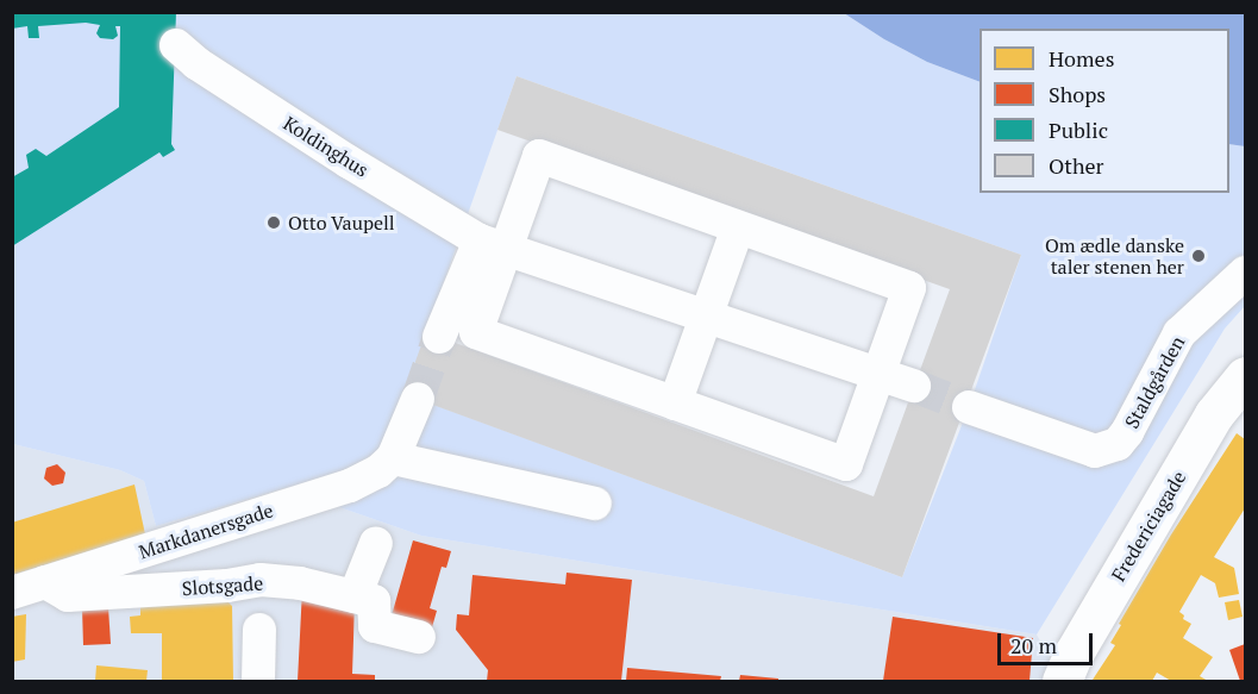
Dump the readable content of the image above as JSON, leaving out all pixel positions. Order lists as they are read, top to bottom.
{
  "streets": {
    "main road": ["Fredericiagade"],
    "street": [
      "Koldinghus",
      "Staldgården",
      "Markdanersgade",
      "Slotsgade"
    ]
  },
  "crossings": [
    ["Markdanersgade", "Slotsgade"]
  ],
  "places": ["Otto Vaupell", "Om ædle danske taler stenen her"],
  "legend": [
    "Homes",
    "Shops",
    "Public",
    "Other"
  ],
  "scale_bar": "20 m"
}
